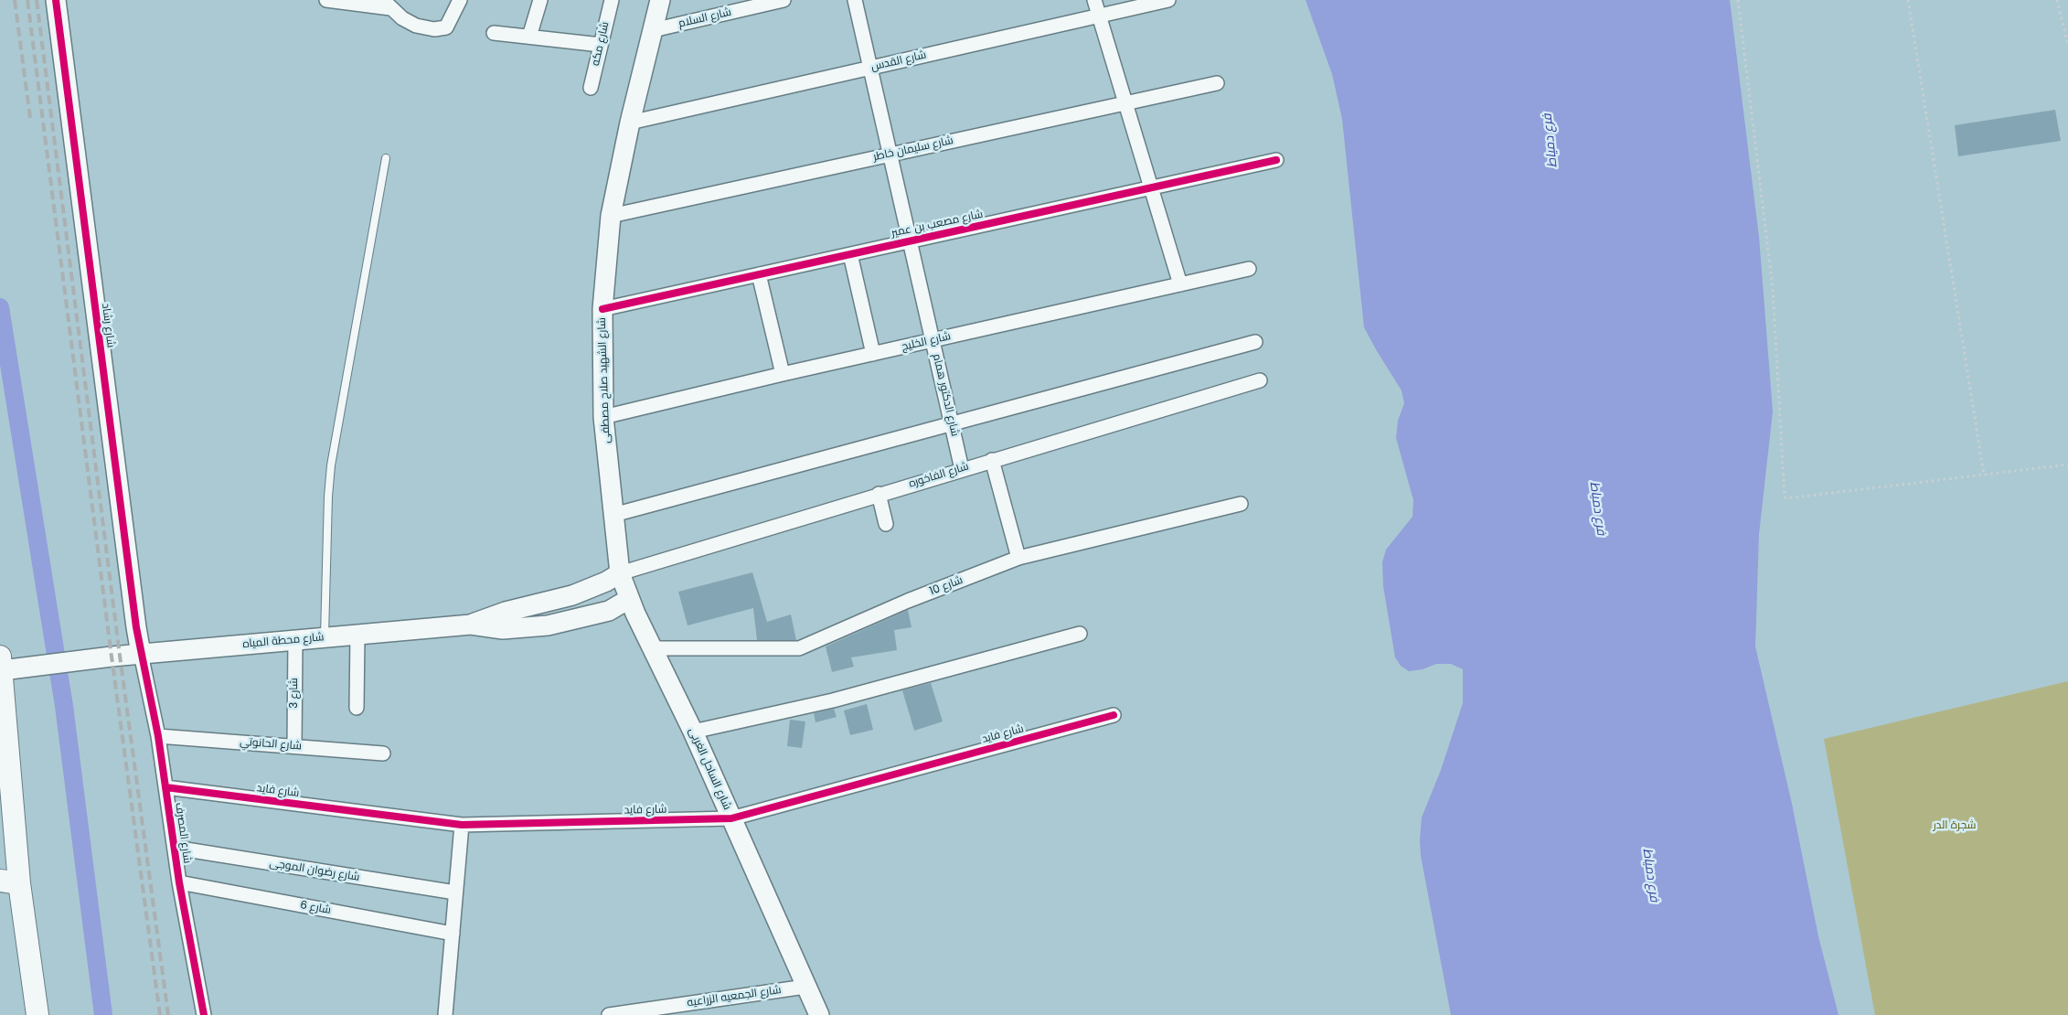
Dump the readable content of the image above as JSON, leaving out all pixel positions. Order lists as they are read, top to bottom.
{
  "streets": {
    "main road": [
      "شارع رشاد",
      "شارع الشهيد صلاح مصطفى",
      "شارع محطة المياه",
      "شارع الساحل الغربى"
    ],
    "street": [
      "شارع السلام",
      "شارع مكه",
      "شارع القدس",
      "شارع سليمان خاطر",
      "شارع مصعب بن عمير",
      "شارع الخليج",
      "شارع الدكتور همام",
      "شارع الفاخوره",
      "شارع 10",
      "شارع 3",
      "شارع فايد",
      "شارع الحانوتي",
      "شارع المصرف",
      "شارع رضوان الموجى",
      "شارع 6",
      "شارع الجمعيه الزراعيه"
    ]
  },
  "crossings": [
    ["شارع السلام", "شارع الشهيد صلاح مصطفى"],
    ["شارع القدس", "شارع الشهيد صلاح مصطفى"],
    ["شارع القدس", "شارع الدكتور همام"],
    ["شارع سليمان خاطر", "شارع الشهيد صلاح مصطفى"],
    ["شارع سليمان خاطر", "شارع الدكتور همام"],
    ["شارع مصعب بن عمير", "شارع الشهيد صلاح مصطفى"],
    ["شارع مصعب بن عمير", "شارع الدكتور همام"],
    ["شارع رشاد", "شارع محطة المياه"],
    ["شارع رشاد", "شارع المصرف"],
    ["شارع الخليج", "شارع الشهيد صلاح مصطفى"],
    ["شارع الخليج", "شارع الدكتور همام"],
    ["شارع الشهيد صلاح مصطفى", "شارع الفاخوره"],
    ["شارع الشهيد صلاح مصطفى", "شارع الساحل الغربى"],
    ["شارع الدكتور همام", "شارع الفاخوره"],
    ["شارع 10", "شارع الساحل الغربى"],
    ["شارع محطة المياه", "شارع 3"],
    ["شارع محطة المياه", "شارع المصرف"],
    ["شارع 3", "شارع الحانوتي"],
    ["شارع فايد", "شارع الساحل الغربى"],
    ["شارع فايد", "شارع المصرف"],
    ["شارع الحانوتي", "شارع المصرف"],
    ["شارع الساحل الغربى", "شارع الجمعيه الزراعيه"],
    ["شارع المصرف", "شارع رضوان الموجى"],
    ["شارع المصرف", "شارع 6"]
  ],
  "water": ["فرع دمياط"],
  "parks": ["شجرة الدر"]
}
